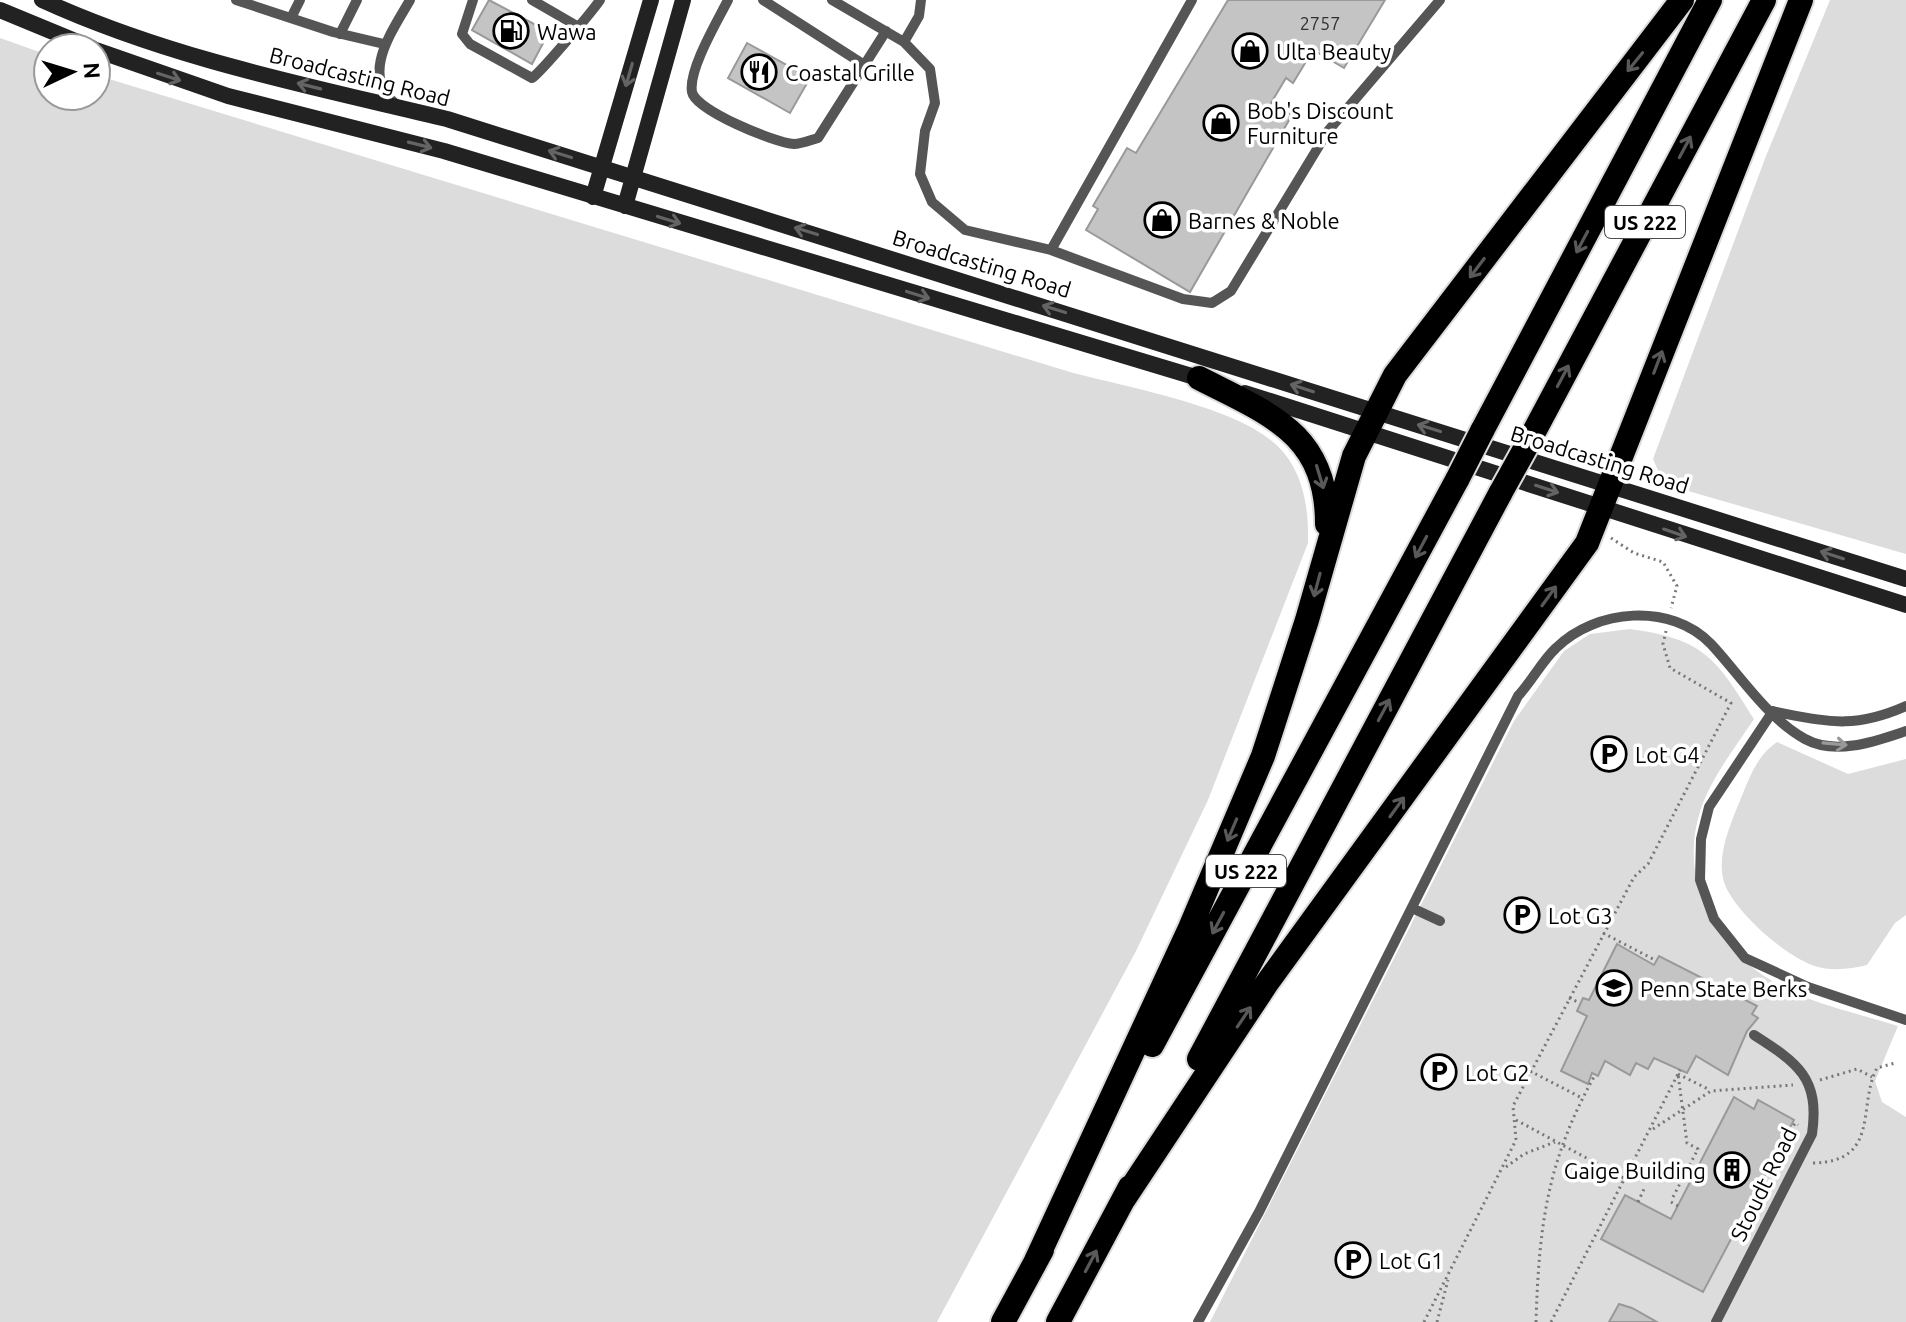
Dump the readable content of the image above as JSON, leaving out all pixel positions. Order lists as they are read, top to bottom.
{
  "streets": {
    "highway": ["US 222"],
    "main road": ["Broadcasting Road"],
    "lane": ["Stoudt Road"]
  },
  "places": {
    "fuel station": ["Wawa"],
    "shop": ["Ulta Beauty", "Bob's Discount Furniture", "Barnes & Noble"],
    "restaurant": ["Coastal Grille"],
    "parking": [
      "Lot G4",
      "Lot G3",
      "Lot G2",
      "Lot G1"
    ],
    "school or university": ["Penn State Berks"],
    "building": ["Gaige Building"]
  },
  "house_numbers": ["2757"],
  "north": "right"
}
